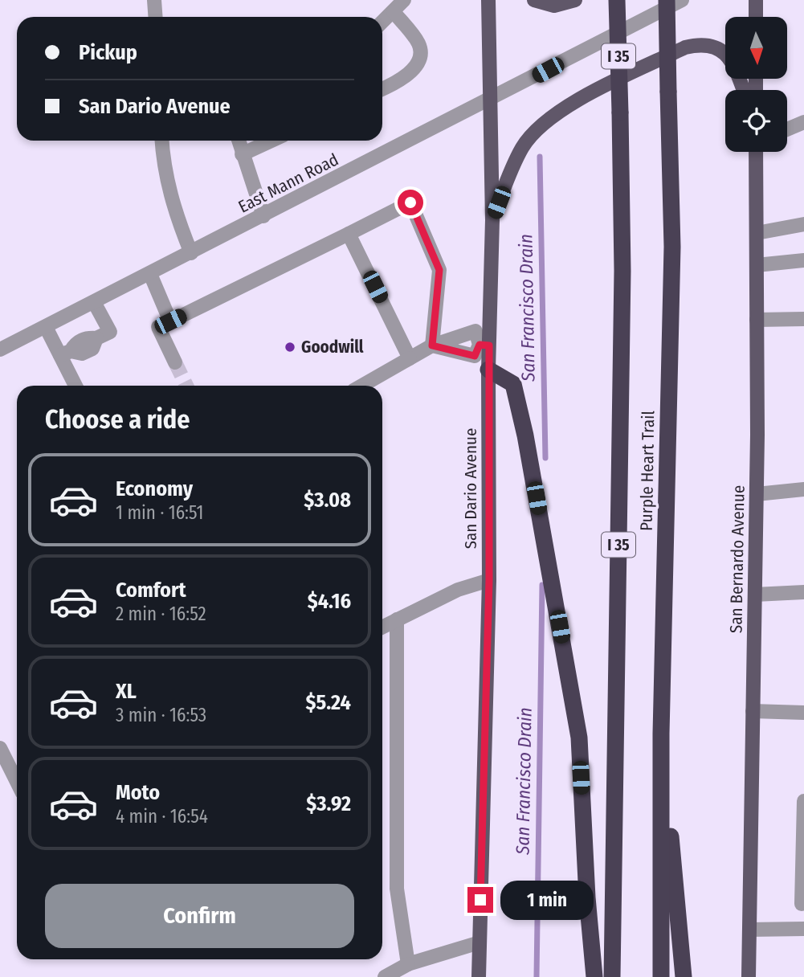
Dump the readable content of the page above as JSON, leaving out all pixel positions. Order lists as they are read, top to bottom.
{
  "streets": {
    "highway": ["I 35", "Purple Heart Trail"],
    "main road": ["San Dario Avenue", "San Bernardo Avenue"],
    "street": ["East Mann Road"]
  },
  "crossings": [
    ["East Mann Road", "San Dario Avenue"]
  ],
  "water": ["San Francisco Drain"],
  "places": ["Goodwill"],
  "north": "bottom",
  "page": {
    "banner": ["Pickup", "San Dario Avenue"],
    "heading": "Choose a ride",
    "list": [
      {
        "name": "Economy",
        "note": "1 min · 16:51",
        "value": "$3.08"
      },
      {
        "name": "Comfort",
        "note": "2 min · 16:52",
        "value": "$4.16"
      },
      {
        "name": "XL",
        "note": "3 min · 16:53",
        "value": "$5.24"
      },
      {
        "name": "Moto",
        "note": "4 min · 16:54",
        "value": "$3.92"
      }
    ],
    "buttons": "Confirm",
    "bubble": "1 min"
  }
}
